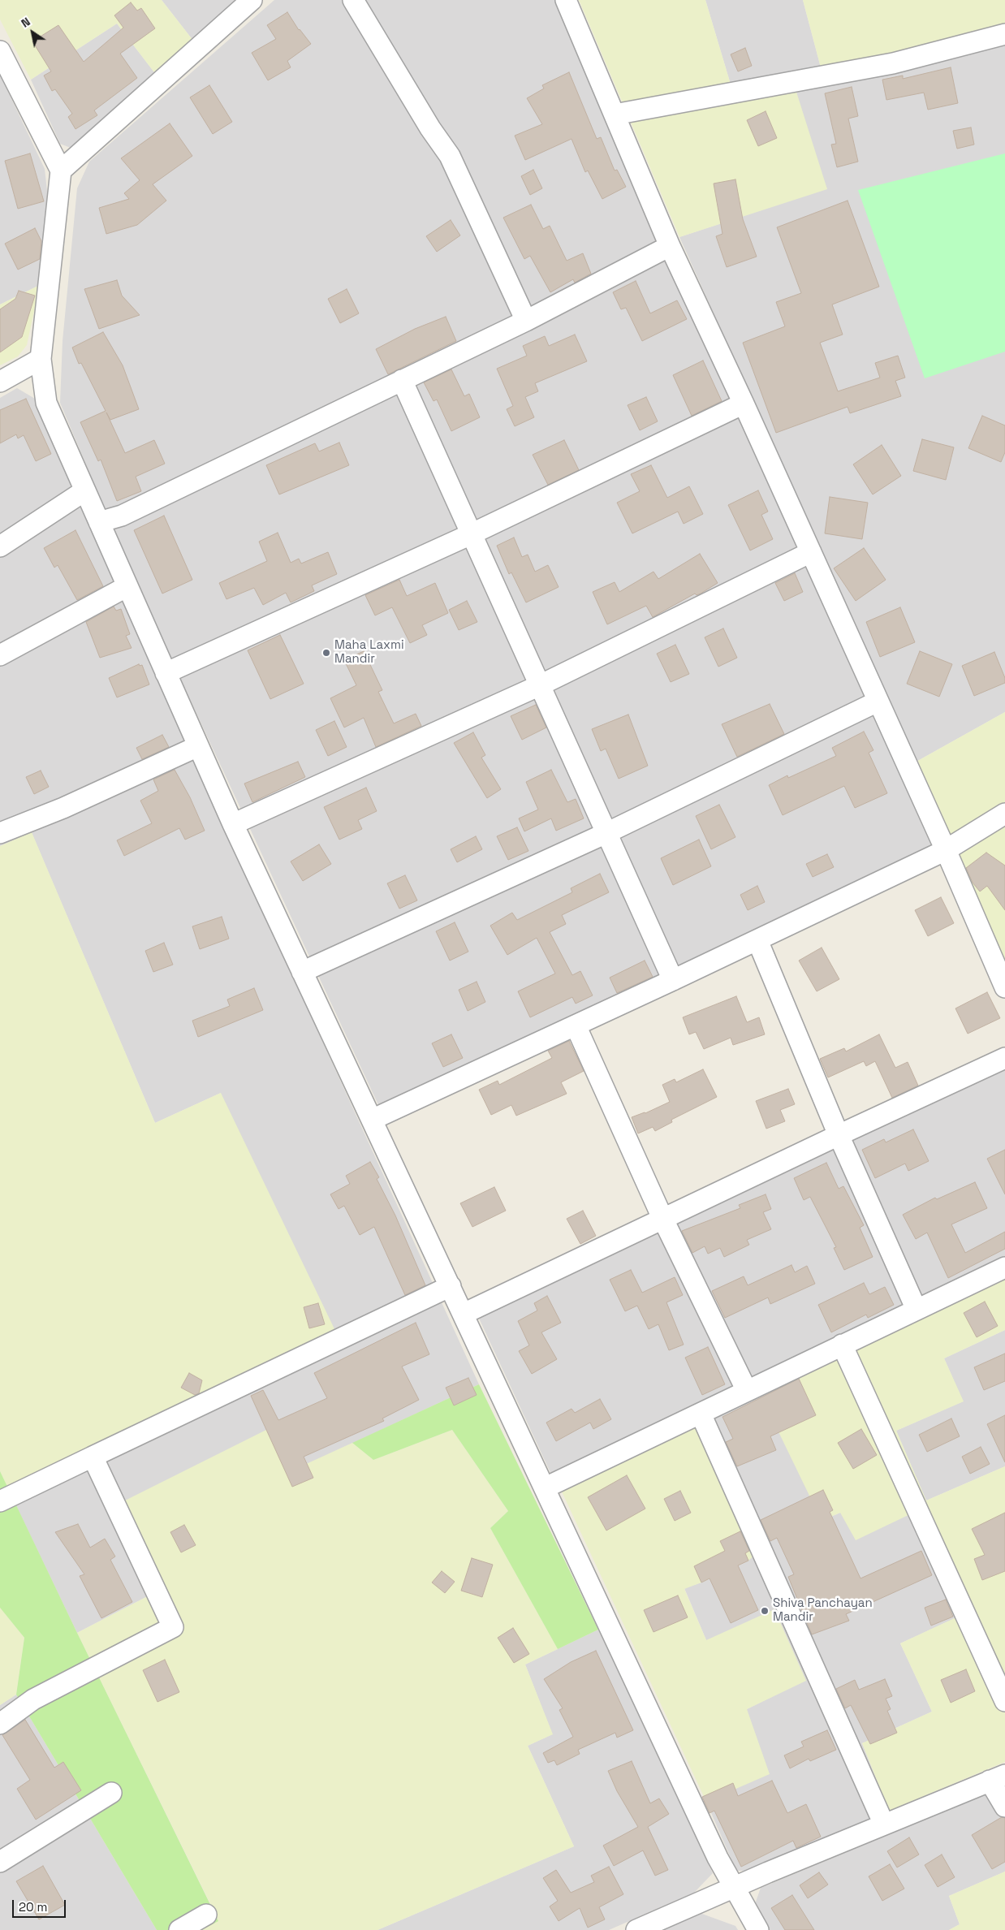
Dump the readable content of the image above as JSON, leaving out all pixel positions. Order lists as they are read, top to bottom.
{
  "places": ["Maha Laxmi Mandir", "Shiva Panchayan Mandir"],
  "scale_bar": "20 m",
  "north": "top left"
}
